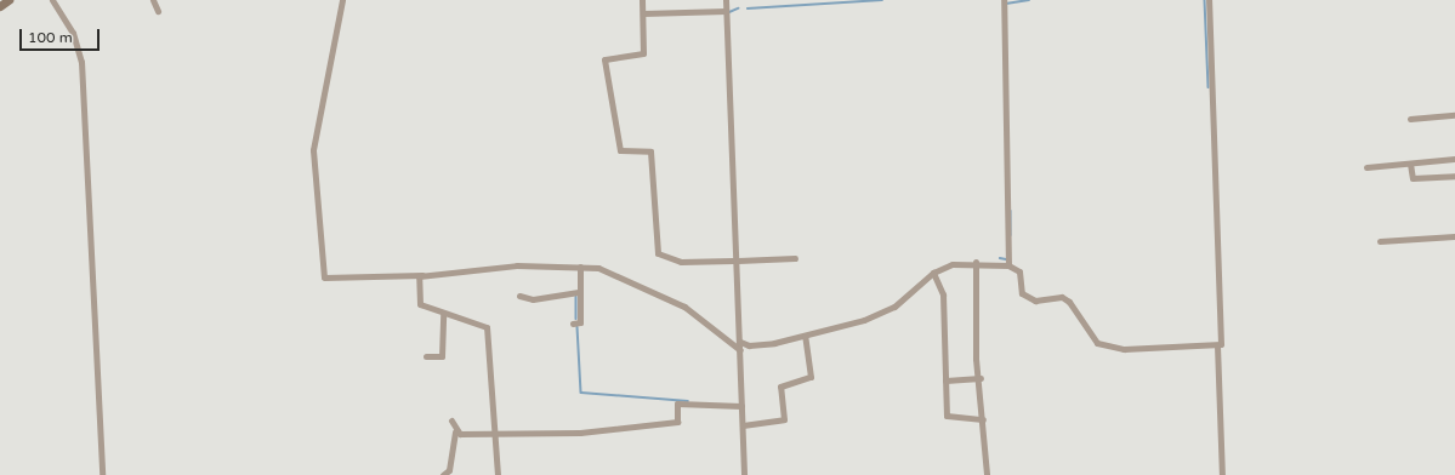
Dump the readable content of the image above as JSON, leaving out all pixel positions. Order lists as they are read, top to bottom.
{
  "scale_bar": "100 m"
}
